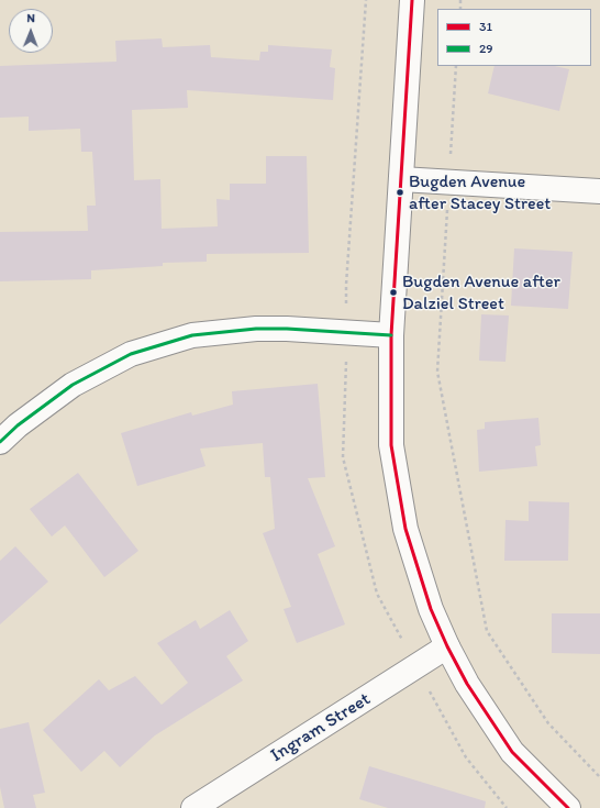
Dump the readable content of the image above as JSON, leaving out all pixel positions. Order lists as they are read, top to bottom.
{
  "streets": {
    "street": ["Ingram Street"]
  },
  "places": ["Bugden Avenue after Stacey Street", "Bugden Avenue after Dalziel Street"],
  "lines": ["transit line 31", "transit line 29"],
  "legend": ["31", "29"],
  "north": "top"
}
